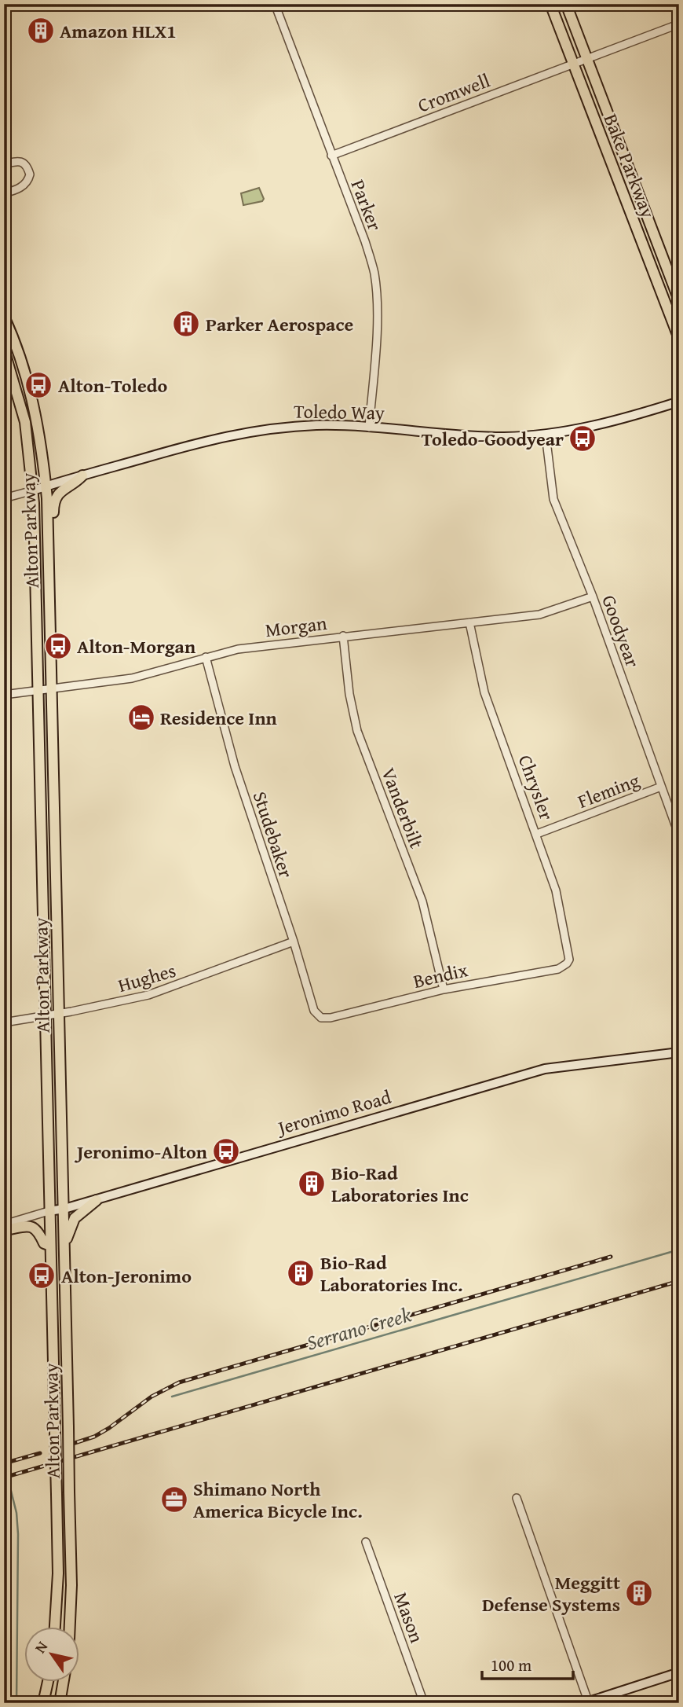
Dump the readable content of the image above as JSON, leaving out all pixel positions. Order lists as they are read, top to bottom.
{
  "streets": {
    "main road": [
      "Bake Parkway",
      "Toledo Way",
      "Alton Parkway",
      "Jeronimo Road"
    ],
    "street": [
      "Cromwell",
      "Parker",
      "Morgan",
      "Goodyear",
      "Chrysler",
      "Fleming",
      "Vanderbilt",
      "Studebaker",
      "Bendix",
      "Hughes",
      "Mason"
    ]
  },
  "crossings": [
    ["Cromwell", "Bake Parkway"],
    ["Cromwell", "Parker"],
    ["Parker", "Toledo Way"],
    ["Toledo Way", "Alton Parkway"],
    ["Toledo Way", "Goodyear"],
    ["Alton Parkway", "Morgan"],
    ["Alton Parkway", "Hughes"],
    ["Alton Parkway", "Jeronimo Road"],
    ["Morgan", "Goodyear"],
    ["Morgan", "Chrysler"],
    ["Morgan", "Vanderbilt"],
    ["Morgan", "Studebaker"],
    ["Goodyear", "Fleming"],
    ["Chrysler", "Fleming"],
    ["Chrysler", "Bendix"],
    ["Vanderbilt", "Bendix"],
    ["Studebaker", "Bendix"],
    ["Studebaker", "Hughes"]
  ],
  "water": ["Serrano Creek"],
  "places": {
    "building": [
      "Amazon HLX1",
      "Parker Aerospace",
      "Bio-Rad Laboratories Inc",
      "Bio-Rad Laboratories Inc.",
      "Meggitt Defense Systems"
    ],
    "bus stop": [
      "Alton-Toledo",
      "Toledo-Goodyear",
      "Alton-Morgan",
      "Jeronimo-Alton",
      "Alton-Jeronimo"
    ],
    "hotel": ["Residence Inn"],
    "office": ["Shimano North America Bicycle Inc."]
  },
  "scale_bar": "100 m",
  "north": "top left"
}
